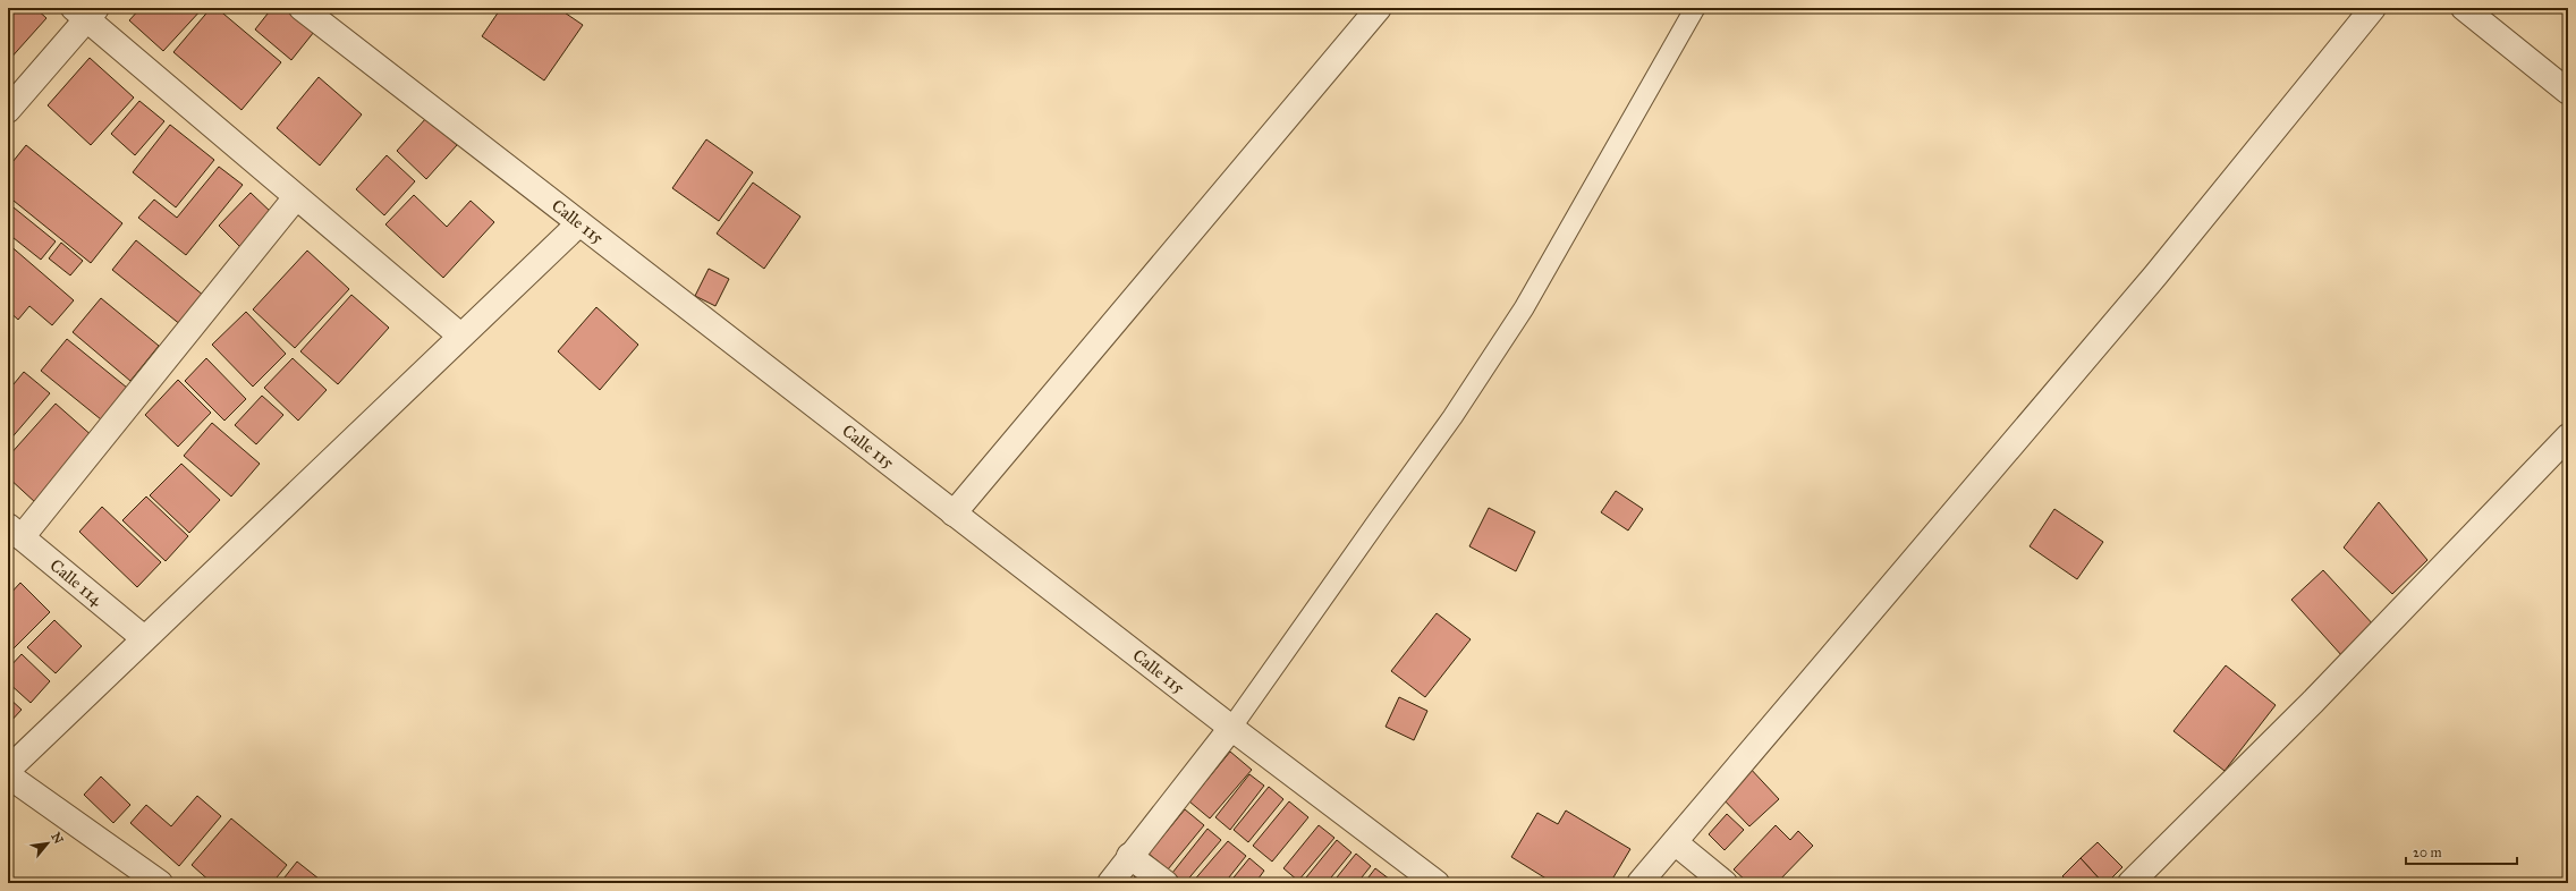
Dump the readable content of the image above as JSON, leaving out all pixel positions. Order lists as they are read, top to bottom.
{
  "streets": {
    "street": ["Calle 115", "Calle 114"]
  },
  "scale_bar": "20 m",
  "north": "top right"
}
